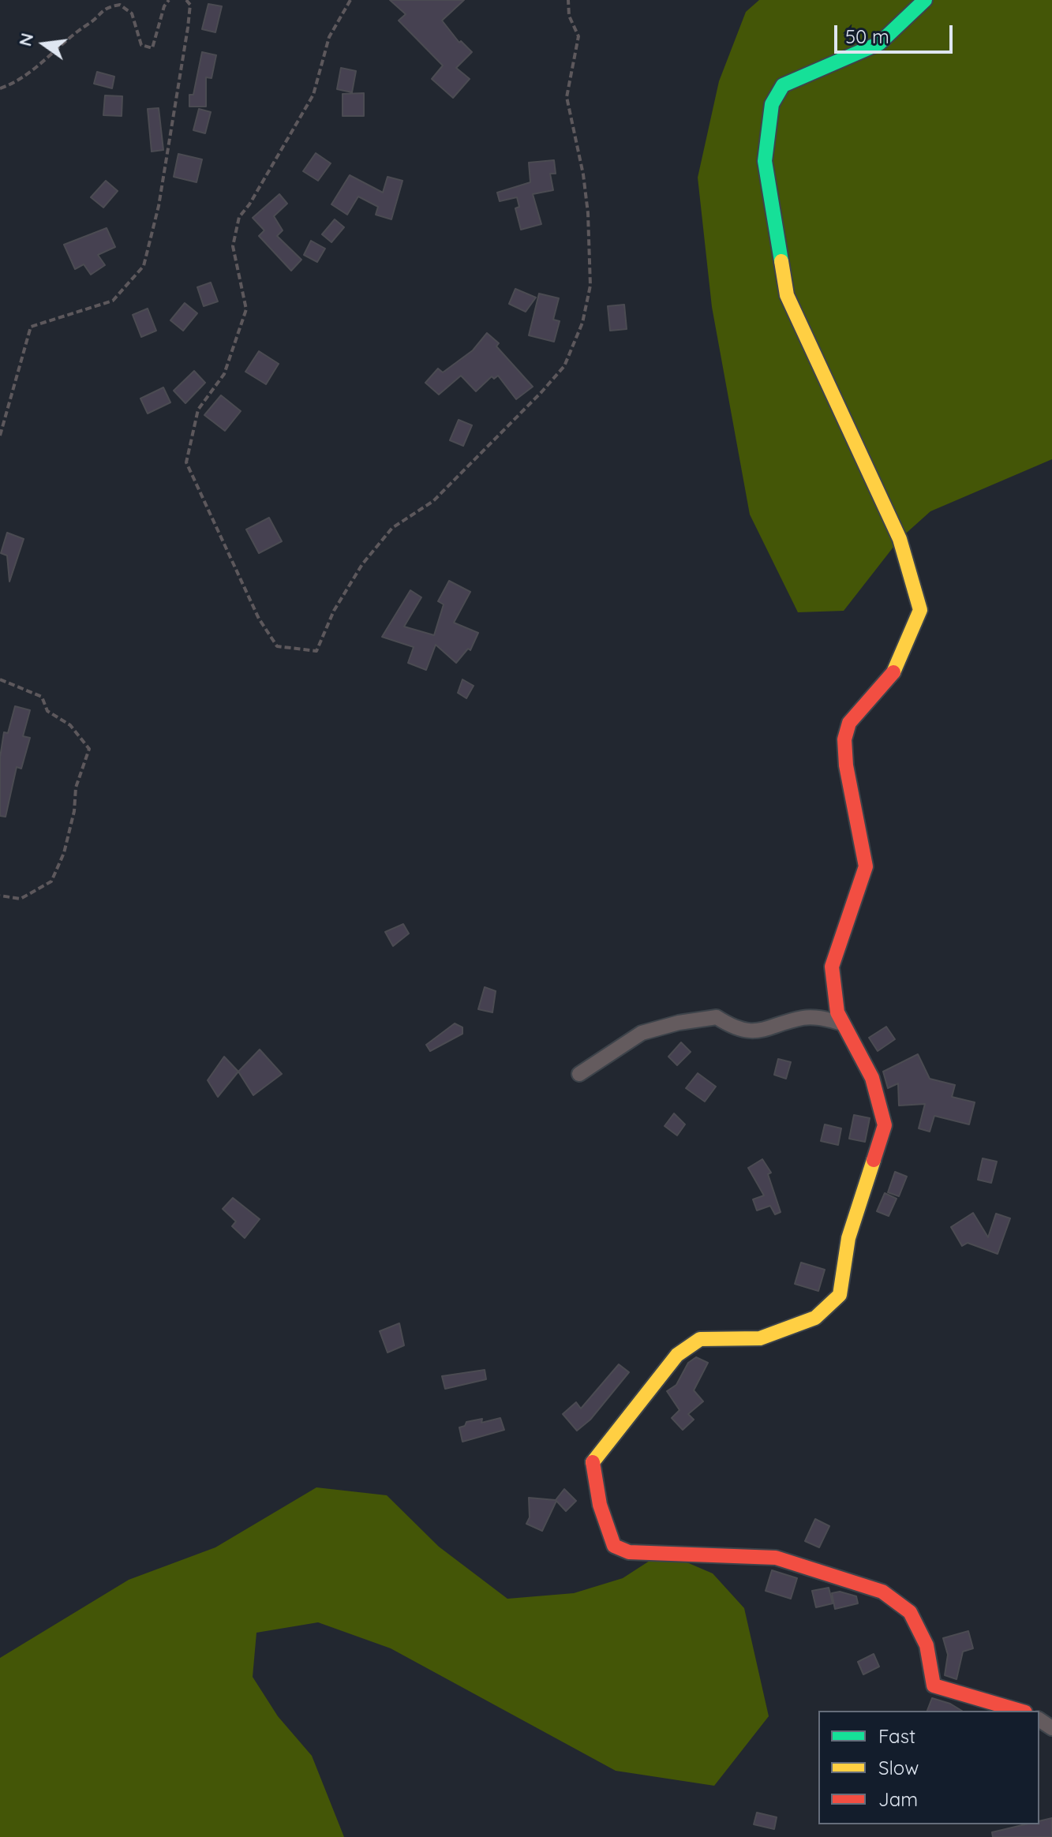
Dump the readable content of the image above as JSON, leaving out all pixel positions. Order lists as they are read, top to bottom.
{
  "legend": ["Fast", "Slow", "Jam"],
  "scale_bar": "50 m",
  "north": "left"
}
